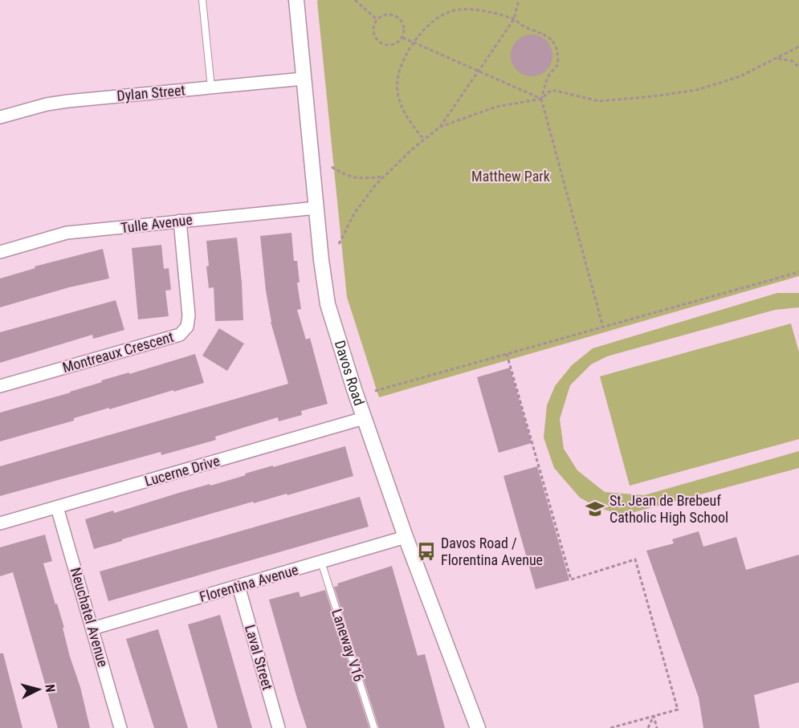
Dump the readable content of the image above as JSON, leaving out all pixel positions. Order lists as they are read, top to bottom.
{
  "streets": {
    "street": [
      "Dylan Street",
      "Tulle Avenue",
      "Montreaux Crescent",
      "Davos Road",
      "Lucerne Drive",
      "Florentina Avenue",
      "Neuchatel Avenue",
      "Laval Street"
    ],
    "lane": ["Laneway V16"]
  },
  "crossings": [
    ["Dylan Street", "Davos Road"],
    ["Tulle Avenue", "Montreaux Crescent"],
    ["Tulle Avenue", "Davos Road"],
    ["Davos Road", "Lucerne Drive"],
    ["Davos Road", "Florentina Avenue"],
    ["Lucerne Drive", "Neuchatel Avenue"],
    ["Florentina Avenue", "Neuchatel Avenue"],
    ["Florentina Avenue", "Laneway V16"],
    ["Florentina Avenue", "Laval Street"]
  ],
  "parks": ["Matthew Park"],
  "places": {
    "school or university": ["St. Jean de Brebeuf Catholic High School"],
    "bus stop": ["Davos Road / Florentina Avenue"]
  },
  "north": "right"
}
